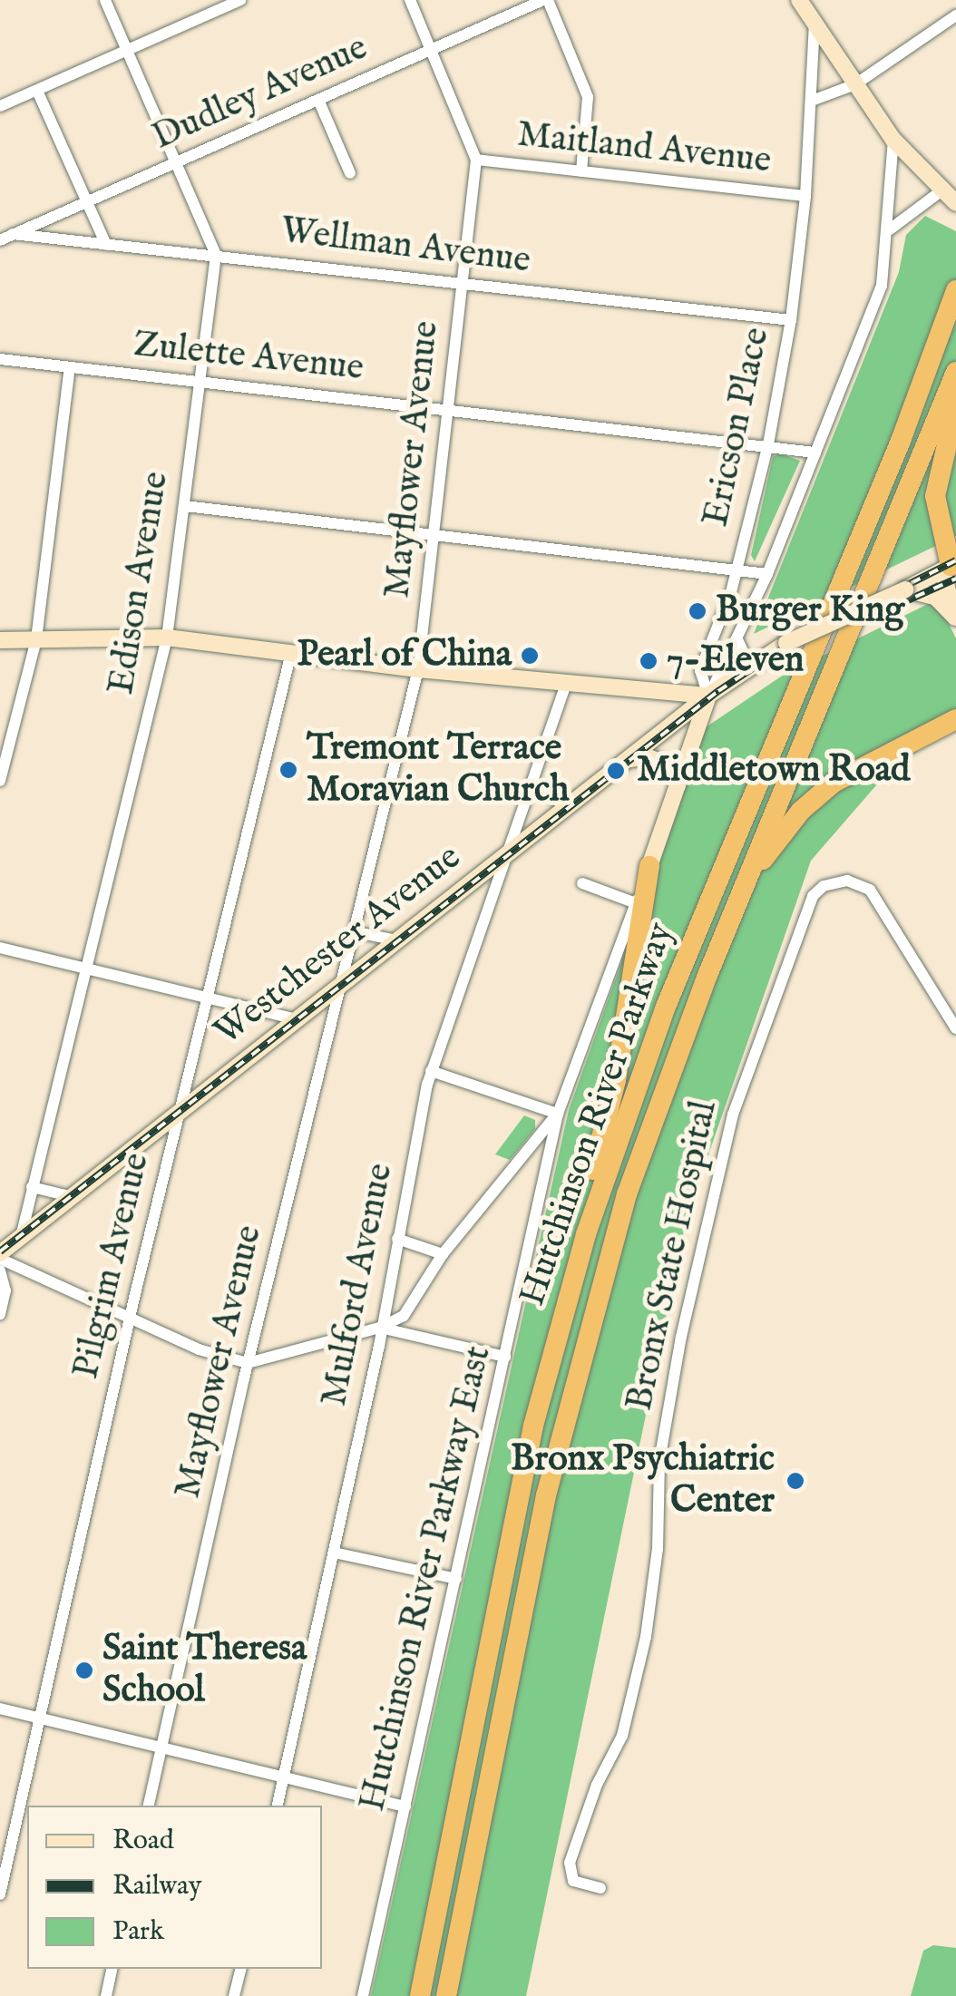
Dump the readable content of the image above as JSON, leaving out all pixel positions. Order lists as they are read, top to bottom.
{
  "streets": {
    "highway": ["Hutchinson River Parkway"],
    "main road": ["Westchester Avenue"],
    "street": [
      "Dudley Avenue",
      "Maitland Avenue",
      "Wellman Avenue",
      "Zulette Avenue",
      "Ericson Place",
      "Mayflower Avenue",
      "Edison Avenue",
      "Bronx State Hospital",
      "Pilgrim Avenue",
      "Mulford Avenue",
      "Hutchinson River Parkway East"
    ]
  },
  "crossings": [
    ["Dudley Avenue", "Wellman Avenue"],
    ["Dudley Avenue", "Mayflower Avenue"],
    ["Maitland Avenue", "Ericson Place"],
    ["Maitland Avenue", "Mayflower Avenue"],
    ["Wellman Avenue", "Ericson Place"],
    ["Wellman Avenue", "Mayflower Avenue"],
    ["Wellman Avenue", "Edison Avenue"],
    ["Zulette Avenue", "Ericson Place"],
    ["Zulette Avenue", "Mayflower Avenue"],
    ["Zulette Avenue", "Edison Avenue"],
    ["Ericson Place", "Westchester Avenue"],
    ["Mayflower Avenue", "Westchester Avenue"],
    ["Edison Avenue", "Westchester Avenue"],
    ["Westchester Avenue", "Pilgrim Avenue"],
    ["Westchester Avenue", "Mulford Avenue"]
  ],
  "places": [
    "Burger King",
    "Pearl of China",
    "7-Eleven",
    "Tremont Terrace Moravian Church",
    "Middletown Road",
    "Bronx Psychiatric Center",
    "Saint Theresa School"
  ],
  "legend": ["Road", "Railway", "Park"]
}
